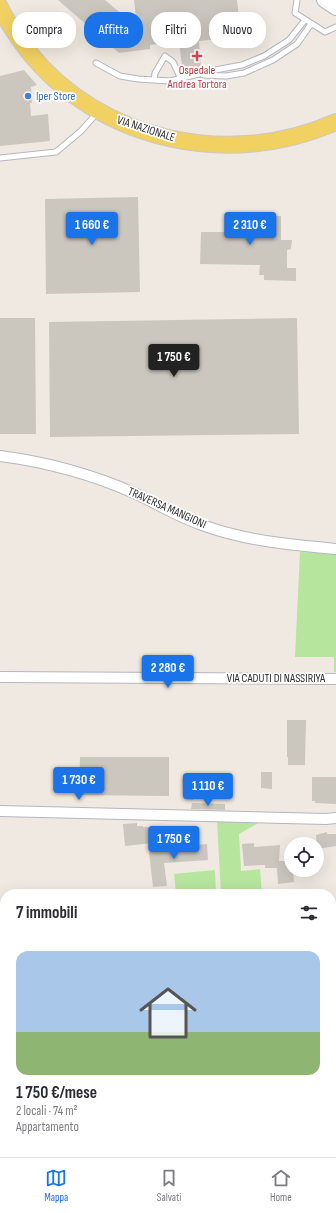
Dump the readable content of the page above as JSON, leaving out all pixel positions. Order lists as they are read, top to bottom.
{
  "streets": {
    "main road": ["VIA NAZIONALE"],
    "street": ["TRAVERSA MANGIONI", "VIA CADUTI DI NASSIRIYA"]
  },
  "places": {
    "health": ["Ospedale Andrea Tortora"],
    "other": ["Iper Store"]
  },
  "page": {
    "chip": [
      "Compra",
      "Affitta",
      "Filtri",
      "Nuovo"
    ],
    "price": [
      "1 660 €",
      "2 310 €",
      "1 750 €",
      "2 280 €",
      "1 730 €",
      "1 110 €",
      "1 750 €"
    ],
    "heading": "7 immobili",
    "list": [
      {
        "name": "1 750 €/mese",
        "note": "2 locali · 74 m² · Appartamento"
      }
    ],
    "tabs": ["Mappa", "Salvati", "Home"]
  }
}
